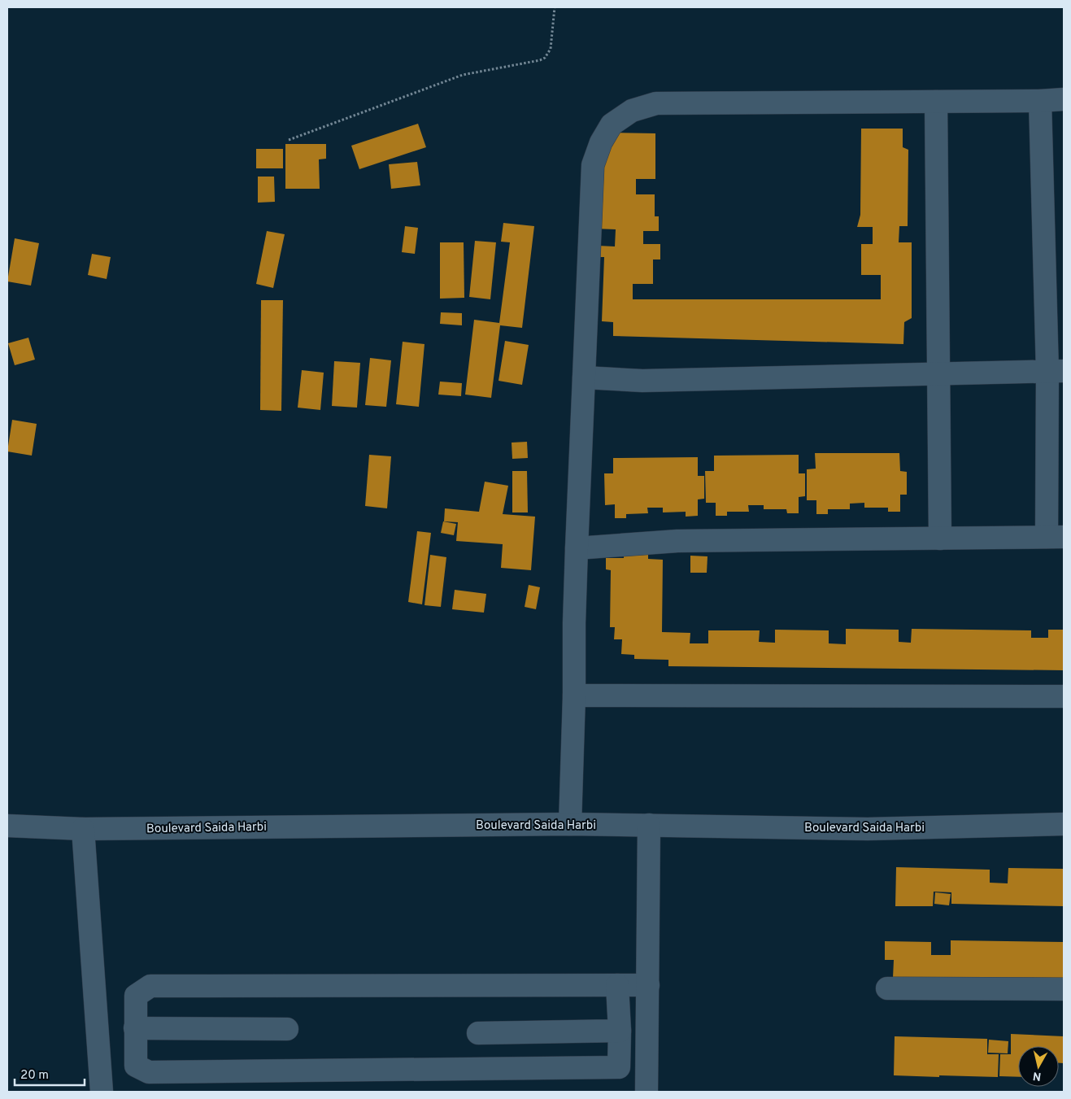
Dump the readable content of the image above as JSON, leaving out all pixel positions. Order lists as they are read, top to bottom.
{
  "streets": {
    "street": ["Boulevard Saida Harbi"]
  },
  "scale_bar": "20 m",
  "north": "bottom"
}
